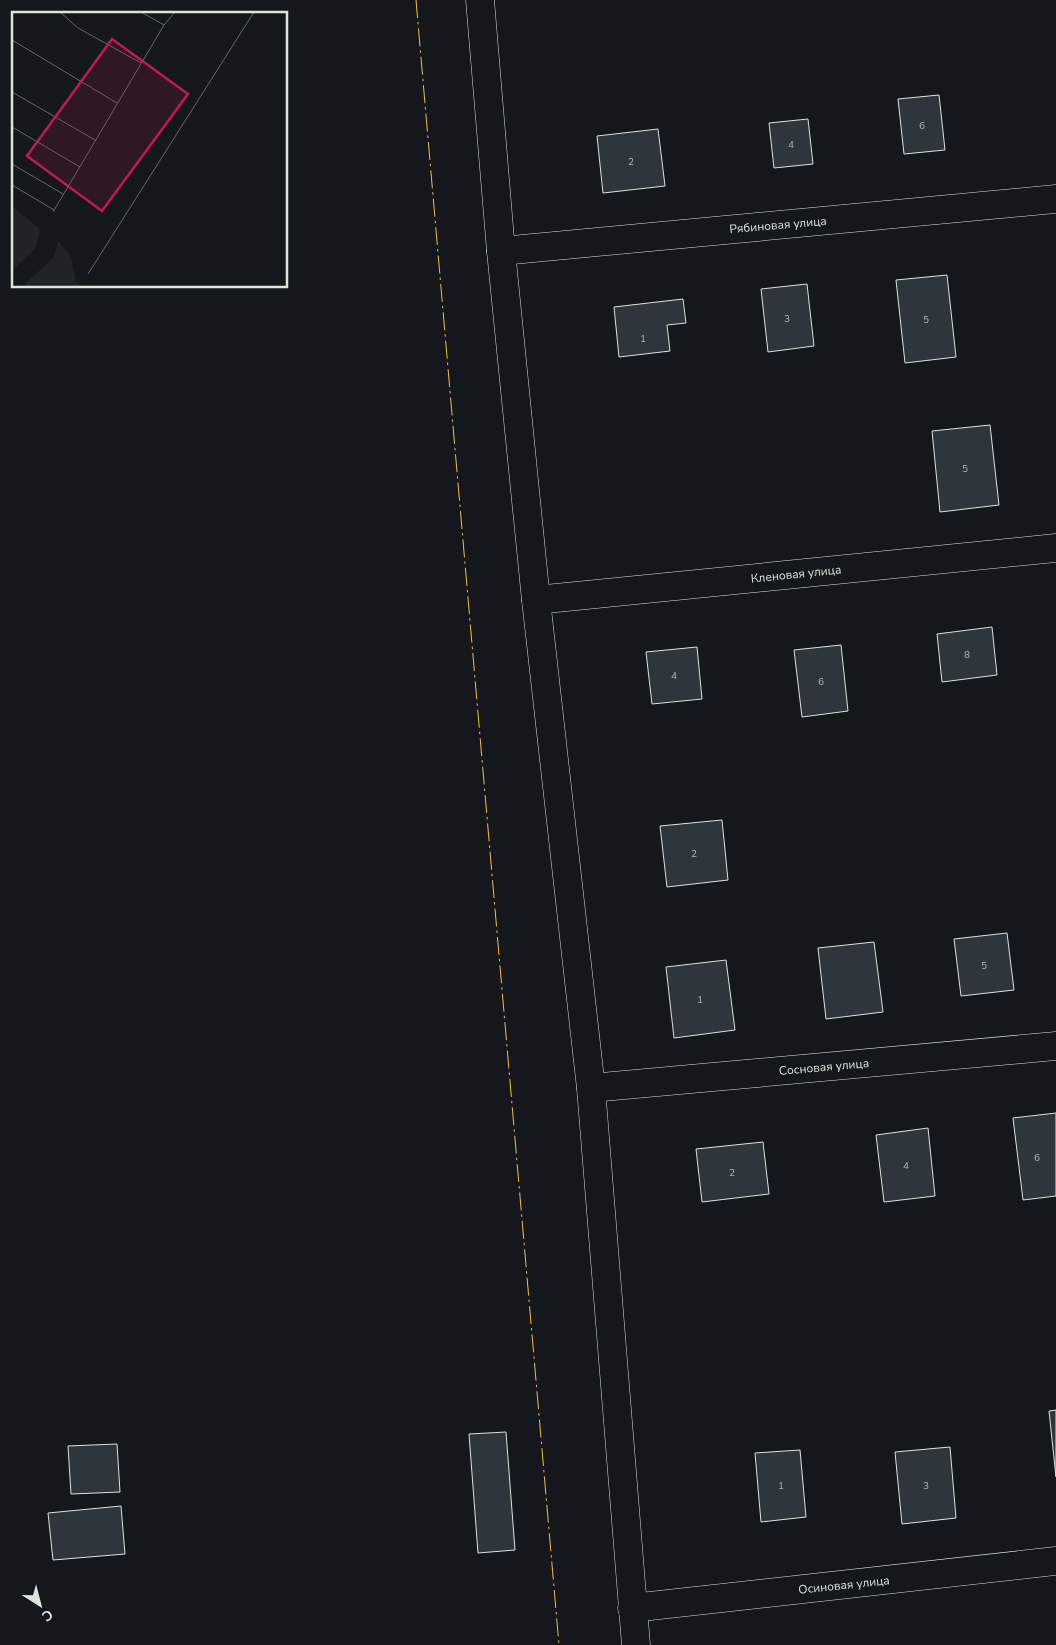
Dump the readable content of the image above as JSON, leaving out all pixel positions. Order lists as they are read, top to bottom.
{
  "streets": {
    "street": [
      "Рябиновая улица",
      "Кленовая улица",
      "Сосновая улица",
      "Осиновая улица"
    ]
  },
  "house_numbers": [
    "6",
    "4",
    "2",
    "3",
    "5",
    "1",
    "5",
    "8",
    "4",
    "6",
    "2",
    "5",
    "1",
    "6",
    "4",
    "2",
    "1",
    "3"
  ],
  "north": "bottom right"
}
